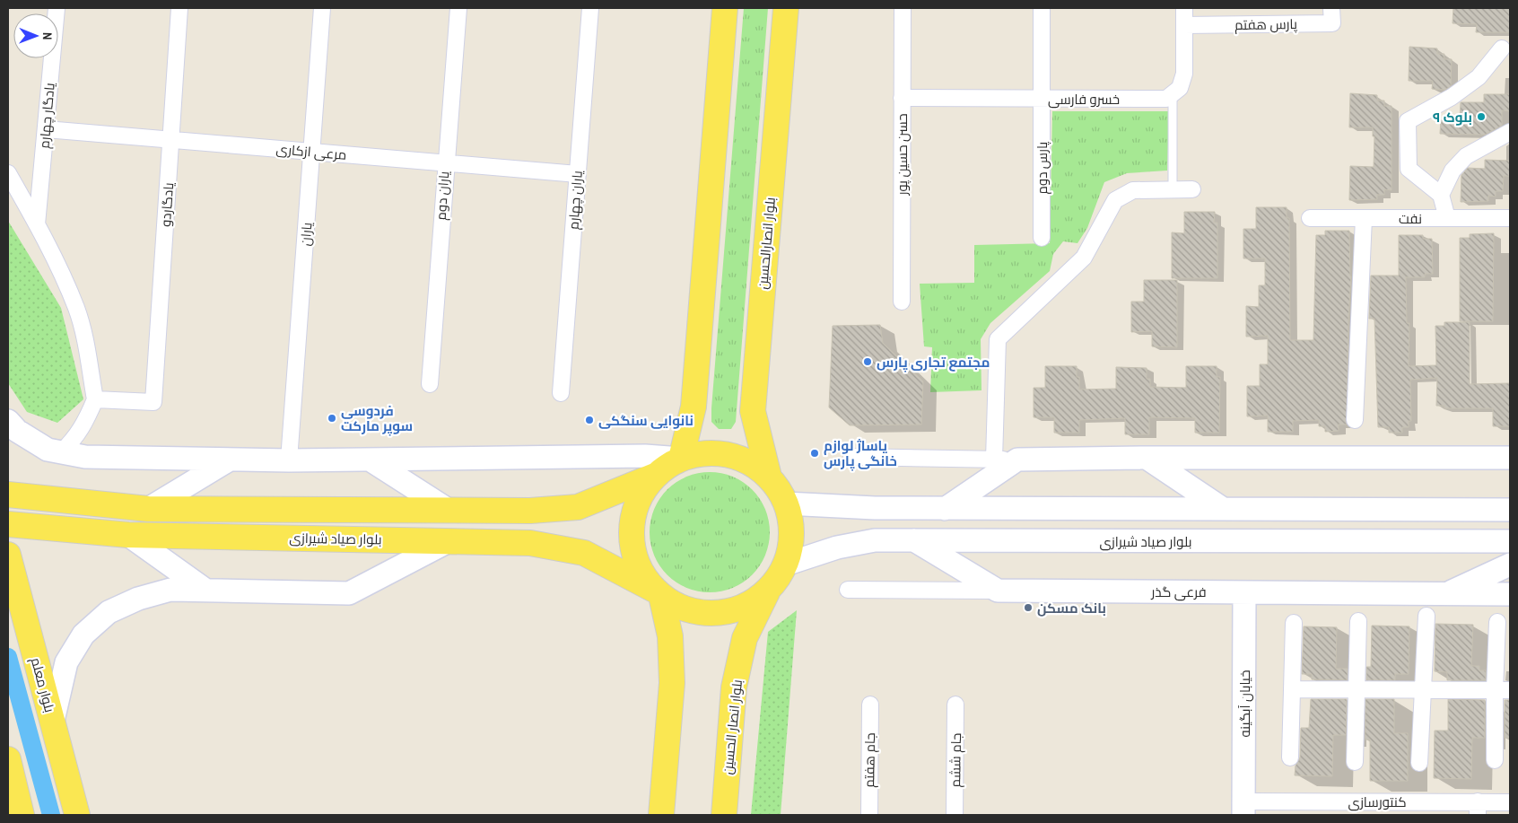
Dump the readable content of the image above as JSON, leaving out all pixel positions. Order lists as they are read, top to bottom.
{
  "streets": {
    "main road": [
      "بلوار انصارالحسین",
      "بلوار صیاد شیرازی",
      "فرعی گذر",
      "بلوار معلم",
      "خیابان آبگینه",
      "بلوار انصار الحسین"
    ],
    "street": [
      "پارس هفتم",
      "خسرو فارسی",
      "یادگار چهارم",
      "مرعی ازکاری",
      "حسن حسین پور",
      "پارس دوم",
      "یاران دوم",
      "یاران چهارم",
      "یادگار‌دو",
      "نفت",
      "یاران",
      "جام هفتم",
      "جام ششم",
      "کنتورسازی"
    ]
  },
  "crossings": [
    ["خسرو فارسی", "حسن حسین پور"],
    ["خسرو فارسی", "پارس دوم"],
    ["یادگار چهارم", "مرعی ازکاری"],
    ["مرعی ازکاری", "یاران دوم"],
    ["مرعی ازکاری", "یاران چهارم"],
    ["مرعی ازکاری", "یادگار‌دو"],
    ["مرعی ازکاری", "یاران"],
    ["بلوار انصارالحسین", "بلوار صیاد شیرازی"],
    ["بلوار انصارالحسین", "بلوار انصار الحسین"],
    ["بلوار صیاد شیرازی", "بلوار انصار الحسین"],
    ["فرعی گذر", "خیابان آبگینه"],
    ["خیابان آبگینه", "کنتورسازی"]
  ],
  "places": [
    "بلوک ۹",
    "مجتمع تجاری پارس",
    "فردوسی سوپر مارکت",
    "نانوایی سنگکی",
    "پاساژ لوازم خانگی پارس",
    "بانک مسکن"
  ],
  "north": "right"
}
